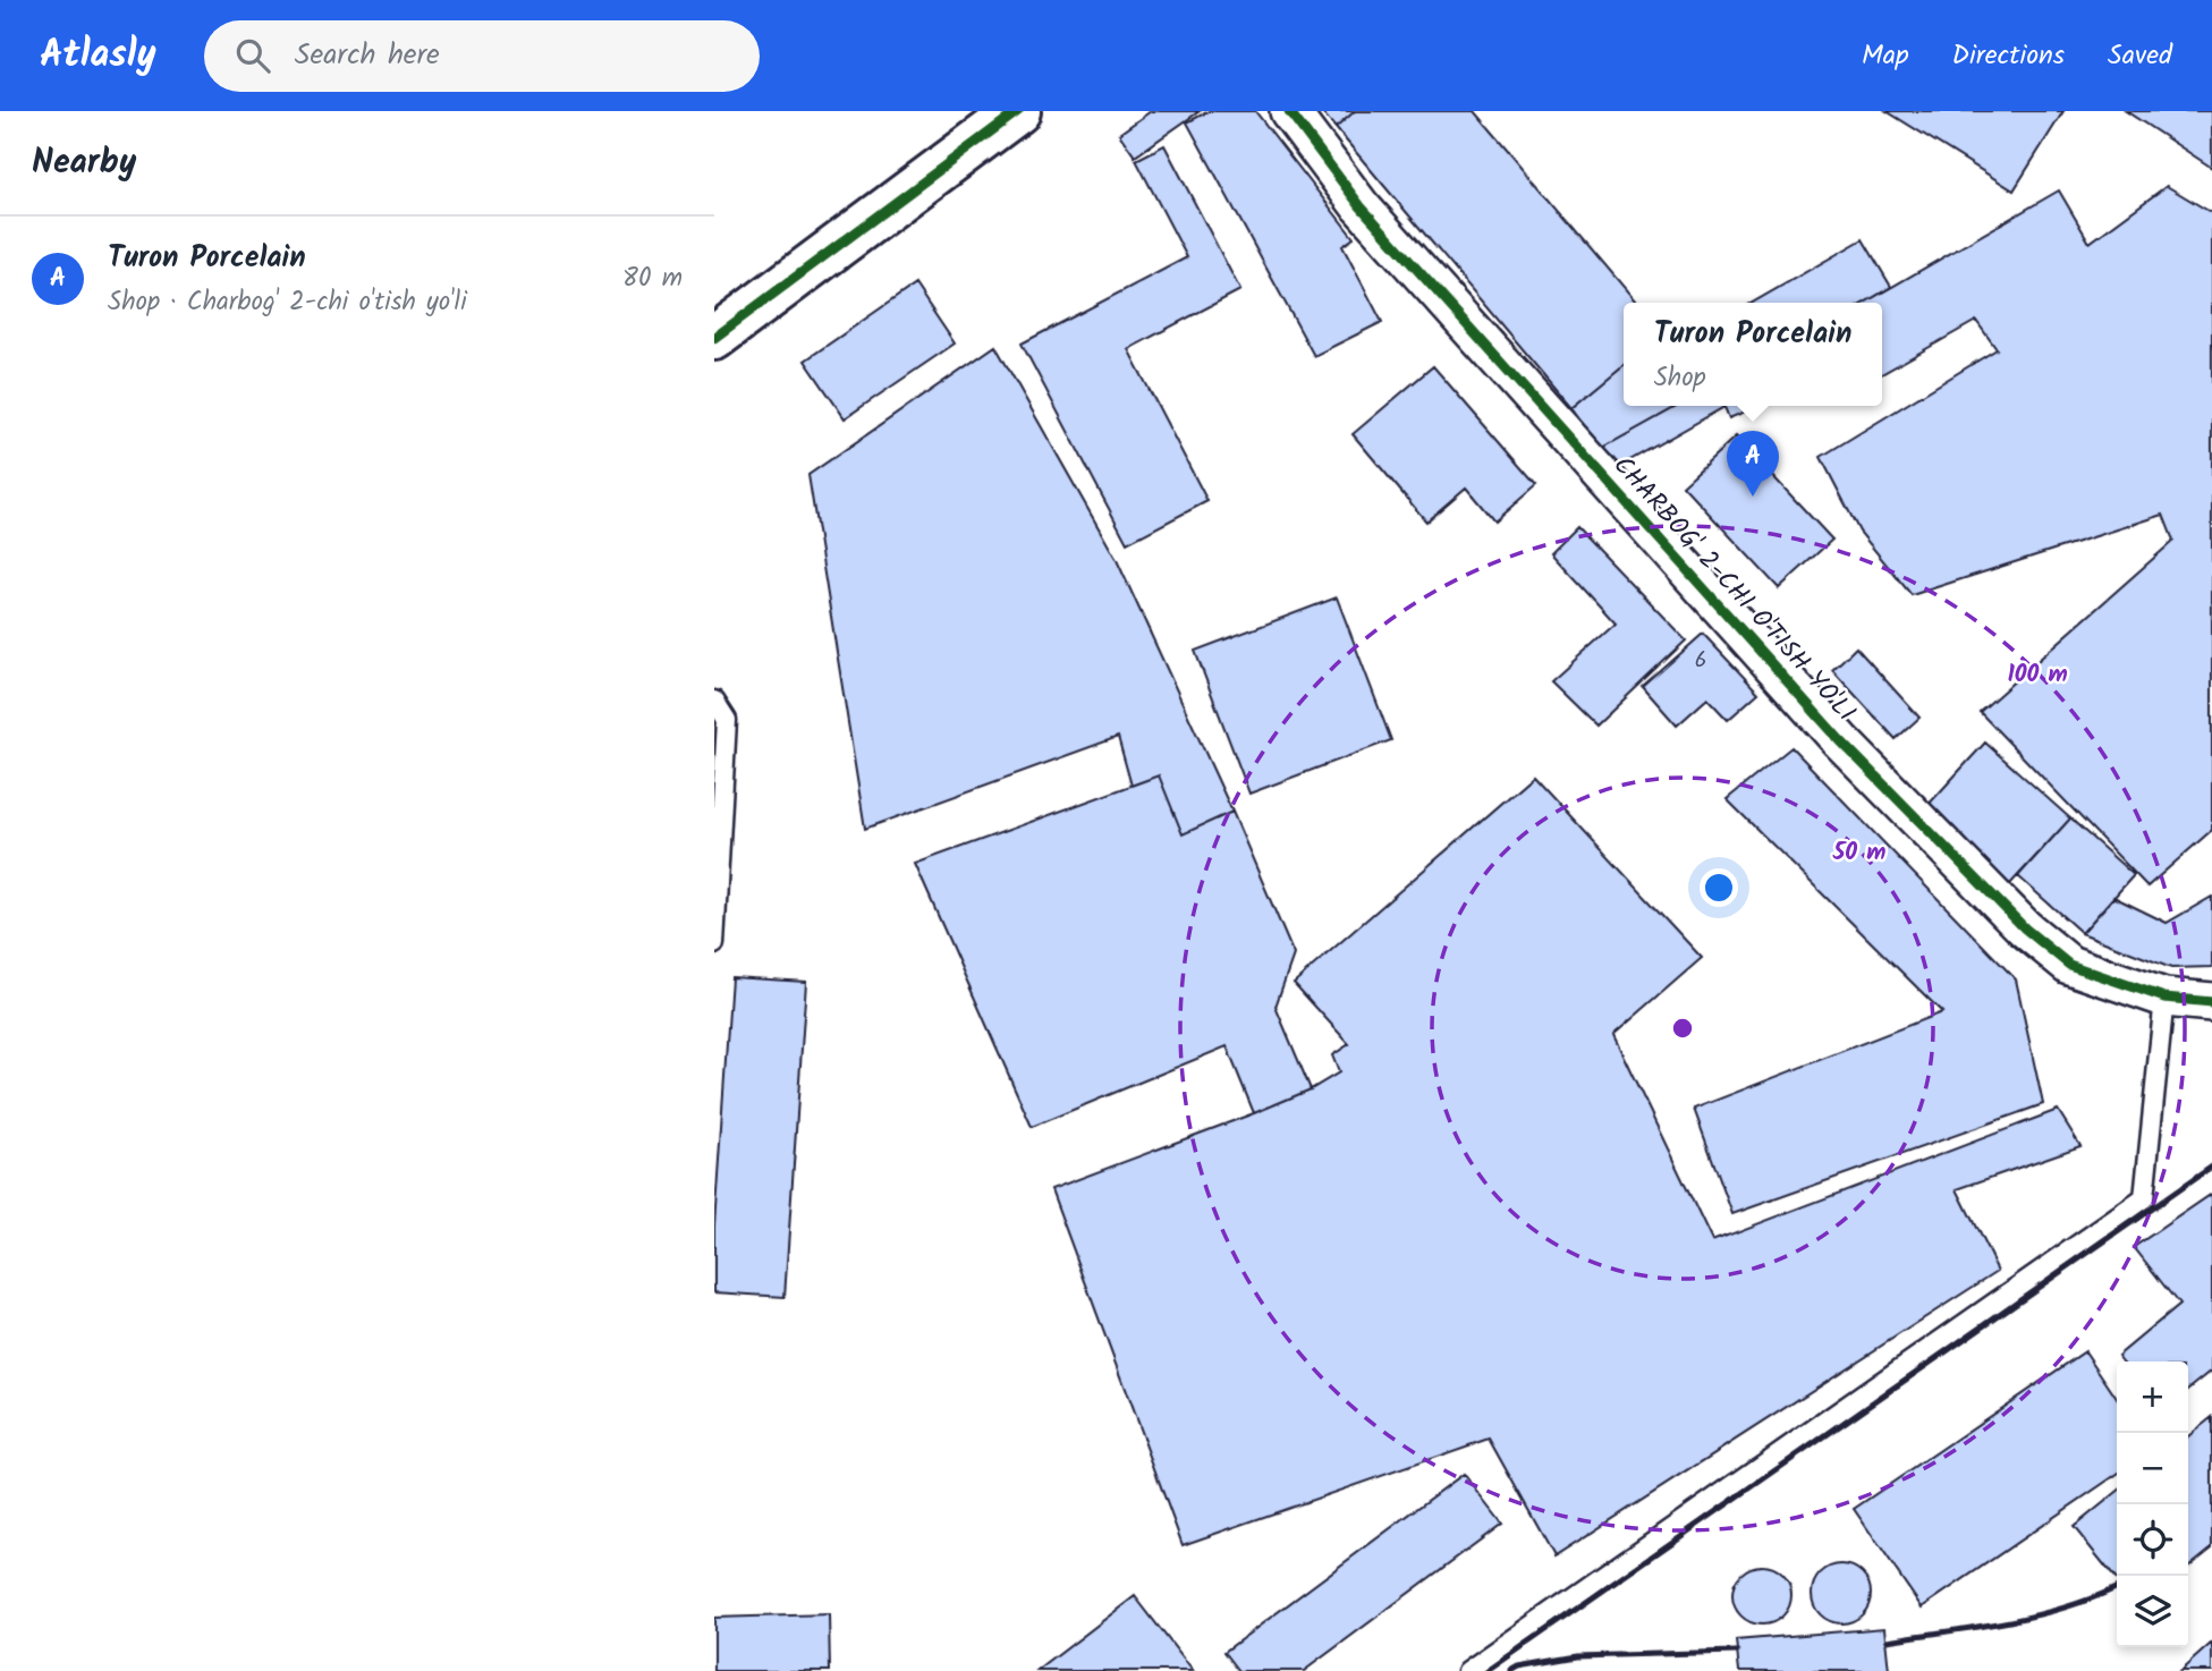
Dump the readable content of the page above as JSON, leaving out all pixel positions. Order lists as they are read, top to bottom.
{
  "streets": {
    "street": ["CHARBOG' 2-CHI O'TISH YO'LI"]
  },
  "house_numbers": ["6"],
  "page": {
    "header": "Atlasly",
    "search": "Search here",
    "nav": ["Map", "Directions", "Saved"],
    "heading": "Nearby",
    "list": [
      {
        "mark": "A",
        "name": "Turon Porcelain",
        "note": "Shop · Charbog' 2-chi o'tish yo'li",
        "value": "80 m"
      }
    ],
    "popup": ["Turon Porcelain", "Shop"],
    "pins": "A",
    "map_buttons": ["+", "−"]
  },
  "rings": ["100 m", "50 m"]
}
